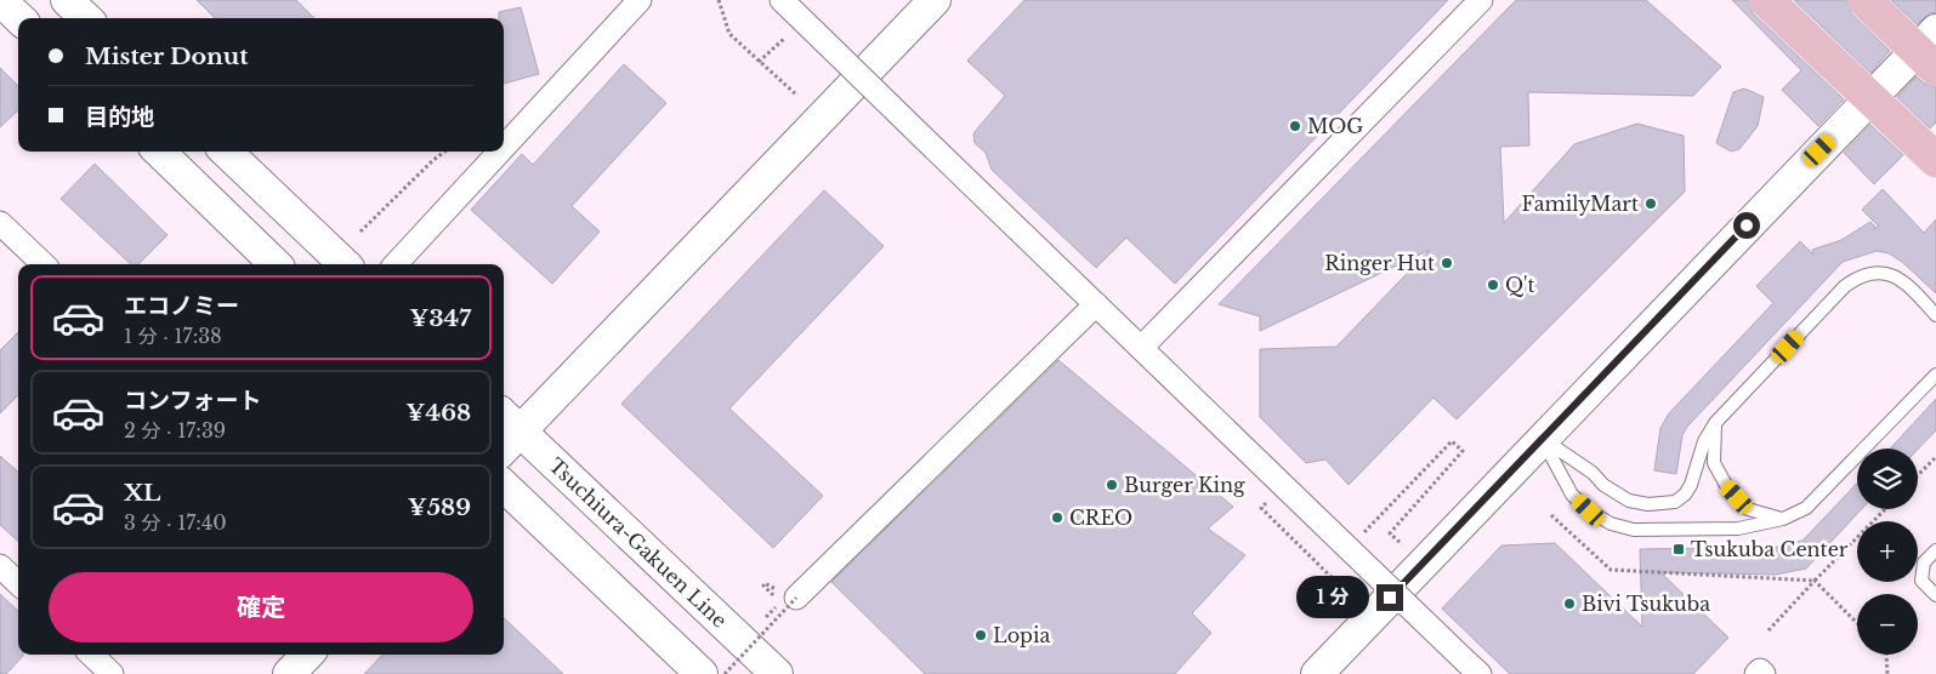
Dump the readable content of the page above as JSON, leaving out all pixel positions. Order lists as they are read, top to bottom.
{
  "streets": {
    "street": ["Tsuchiura-Gakuen Line"]
  },
  "places": {
    "other": [
      "MOG",
      "FamilyMart",
      "Ringer Hut",
      "Q't",
      "Burger King",
      "CREO",
      "Bivi Tsukuba",
      "Lopia"
    ],
    "transit": ["Tsukuba Center"]
  },
  "page": {
    "banner": ["Mister Donut", "目的地"],
    "list": [
      {
        "name": "エコノミー",
        "note": "1 分 · 17:38",
        "value": "¥347"
      },
      {
        "name": "コンフォート",
        "note": "2 分 · 17:39",
        "value": "¥468"
      },
      {
        "name": "XL",
        "note": "3 分 · 17:40",
        "value": "¥589"
      }
    ],
    "map_buttons": ["+", "−"],
    "buttons": "確定",
    "bubble": "1 分"
  }
}
